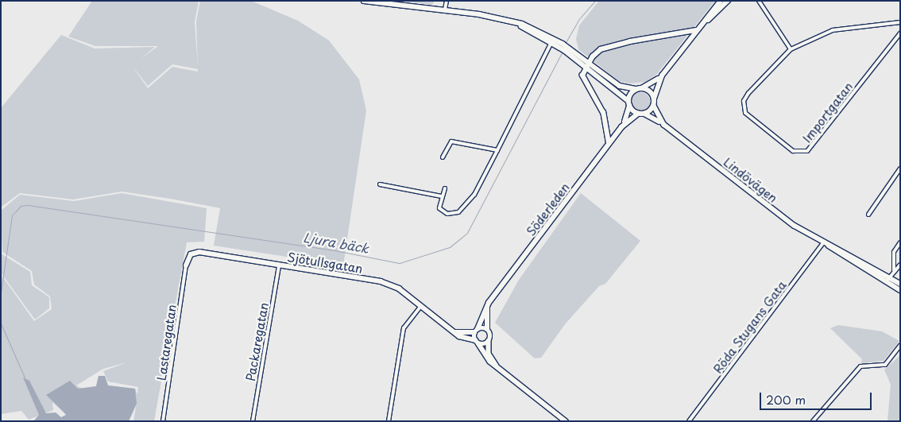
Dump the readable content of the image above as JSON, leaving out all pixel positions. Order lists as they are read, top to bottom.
{
  "streets": {
    "main road": ["Lindövägen", "Söderleden", "Sjötullsgatan"],
    "street": [
      "Importgatan",
      "Röda Stugans Gata",
      "Packaregatan",
      "Lastaregatan"
    ]
  },
  "crossings": [
    ["Lindövägen", "Söderleden"],
    ["Lindövägen", "Röda Stugans Gata"],
    ["Sjötullsgatan", "Packaregatan"],
    ["Sjötullsgatan", "Lastaregatan"]
  ],
  "water": ["Ljura bäck"],
  "scale_bar": "200 m"
}
